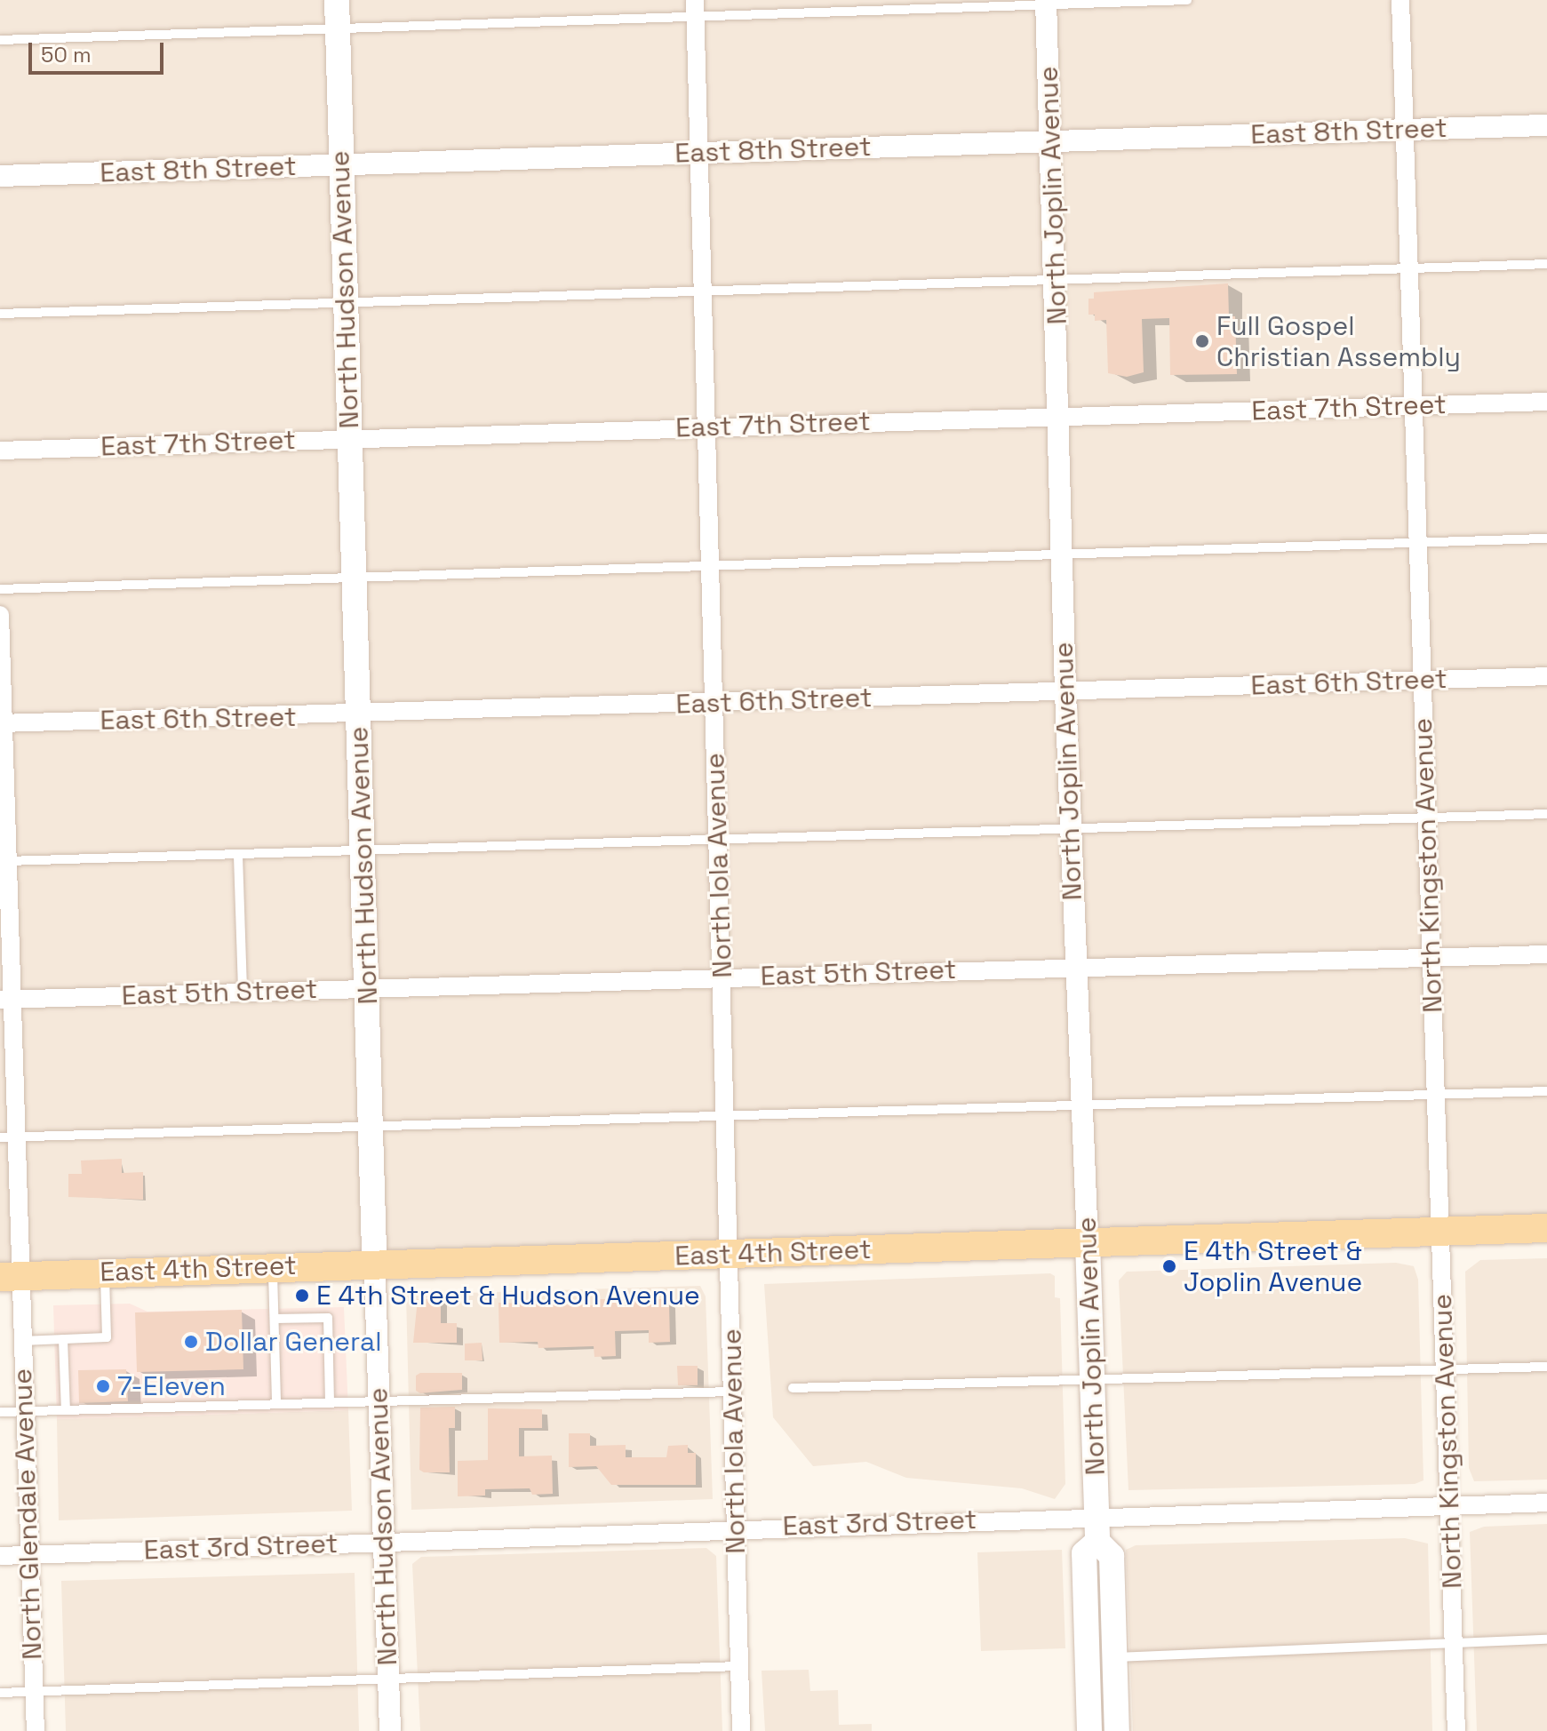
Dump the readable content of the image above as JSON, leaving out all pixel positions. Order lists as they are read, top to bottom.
{
  "streets": {
    "main road": ["North Joplin Avenue", "North Hudson Avenue", "East 4th Street"],
    "street": [
      "East 8th Street",
      "East 7th Street",
      "East 6th Street",
      "North Iola Avenue",
      "North Kingston Avenue",
      "East 5th Street",
      "North Glendale Avenue",
      "East 3rd Street"
    ]
  },
  "crossings": [
    ["East 8th Street", "North Joplin Avenue"],
    ["East 8th Street", "North Hudson Avenue"],
    ["East 8th Street", "North Iola Avenue"],
    ["East 8th Street", "North Kingston Avenue"],
    ["North Joplin Avenue", "East 7th Street"],
    ["North Joplin Avenue", "East 6th Street"],
    ["North Joplin Avenue", "East 5th Street"],
    ["North Joplin Avenue", "East 4th Street"],
    ["North Joplin Avenue", "East 3rd Street"],
    ["North Hudson Avenue", "East 7th Street"],
    ["North Hudson Avenue", "East 6th Street"],
    ["North Hudson Avenue", "East 5th Street"],
    ["North Hudson Avenue", "East 4th Street"],
    ["North Hudson Avenue", "East 3rd Street"],
    ["East 7th Street", "North Iola Avenue"],
    ["East 7th Street", "North Kingston Avenue"],
    ["East 6th Street", "North Iola Avenue"],
    ["East 6th Street", "North Kingston Avenue"],
    ["East 6th Street", "North Glendale Avenue"],
    ["North Iola Avenue", "East 5th Street"],
    ["North Iola Avenue", "East 4th Street"],
    ["North Iola Avenue", "East 3rd Street"],
    ["North Kingston Avenue", "East 5th Street"],
    ["North Kingston Avenue", "East 4th Street"],
    ["North Kingston Avenue", "East 3rd Street"],
    ["East 5th Street", "North Glendale Avenue"],
    ["East 4th Street", "North Glendale Avenue"],
    ["North Glendale Avenue", "East 3rd Street"]
  ],
  "places": [
    "Full Gospel Christian Assembly",
    "E 4th Street & Joplin Avenue",
    "E 4th Street & Hudson Avenue",
    "Dollar General",
    "7-Eleven"
  ],
  "scale_bar": "50 m"
}
